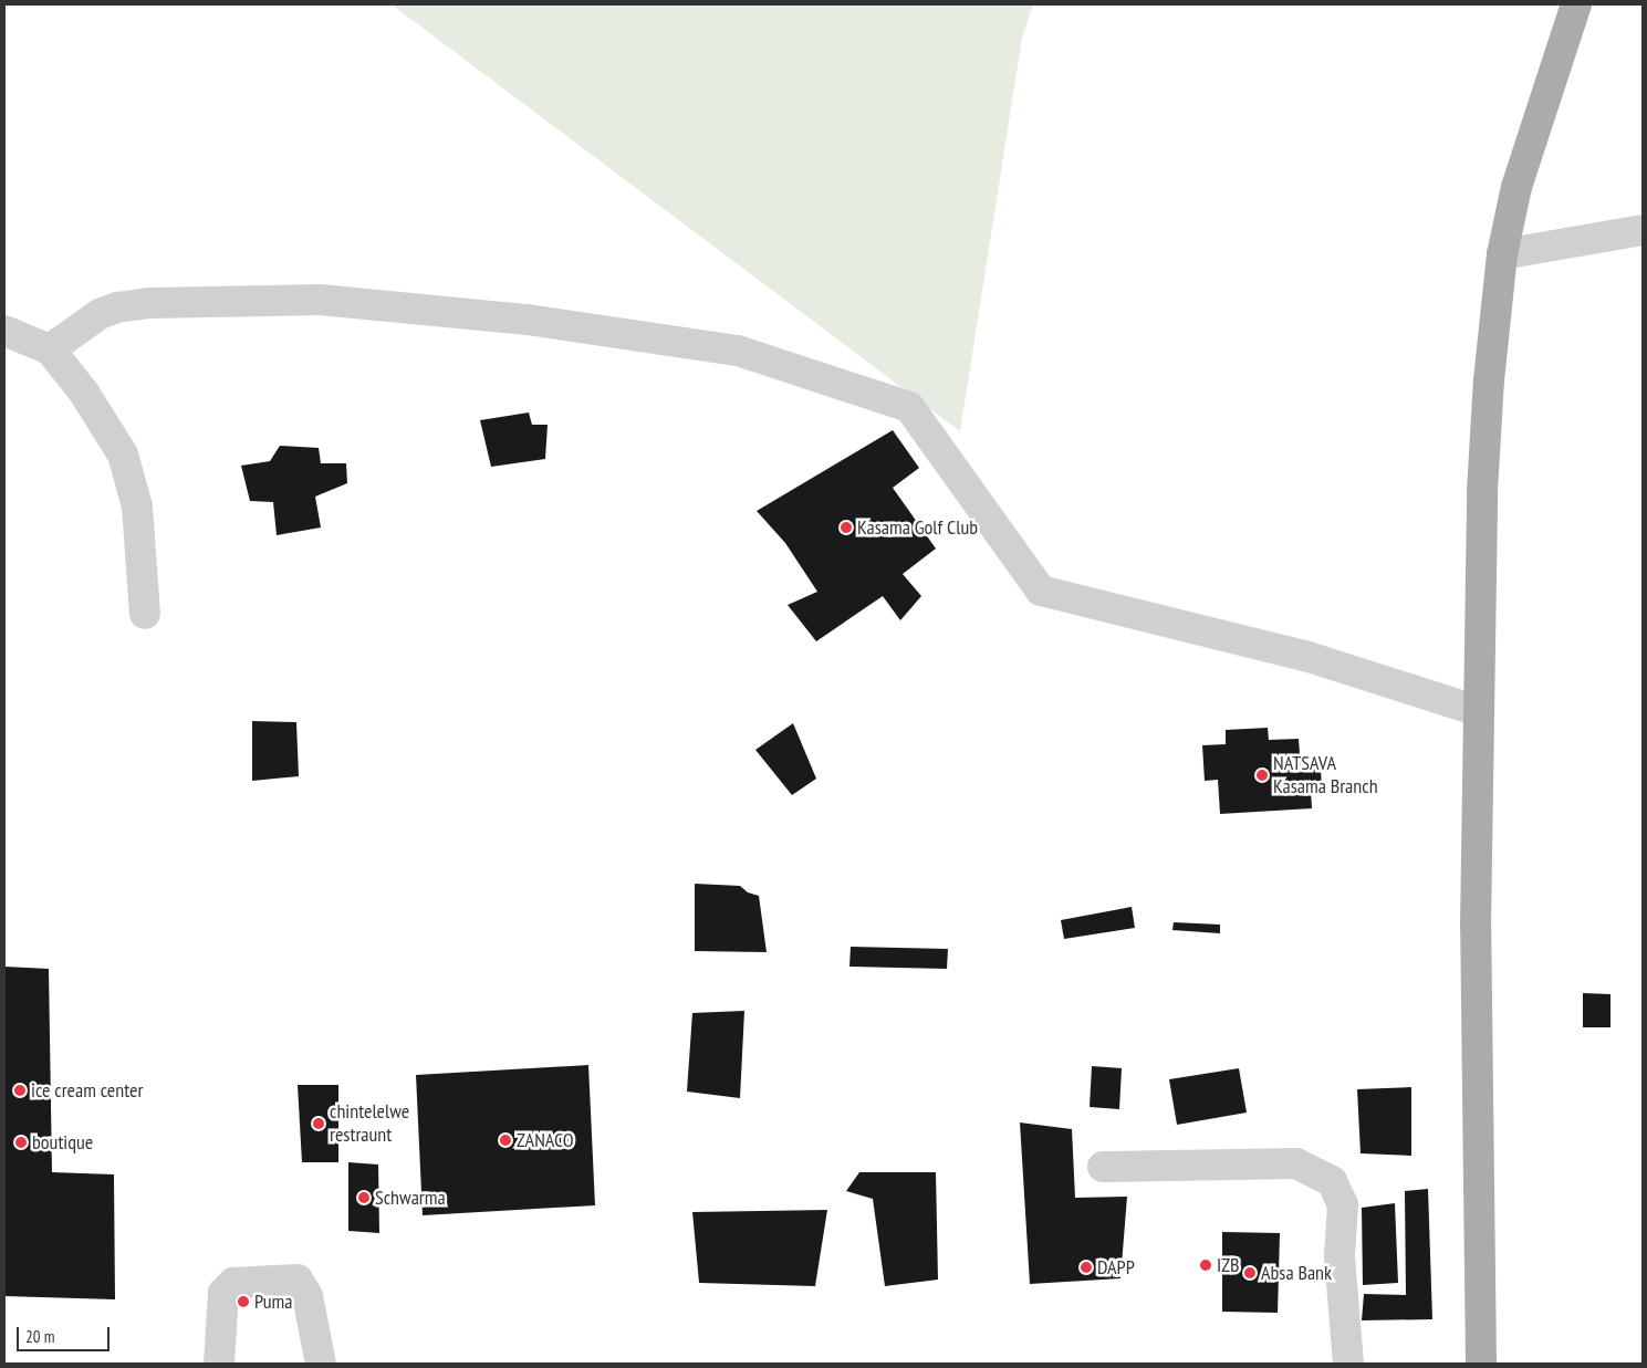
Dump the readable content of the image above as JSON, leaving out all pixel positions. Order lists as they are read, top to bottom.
{
  "places": [
    "Kasama Golf Club",
    "NATSAVA Kasama Branch",
    "ice cream center",
    "chintelelwe restraunt",
    "ZANACO",
    "boutique",
    "Schwarma",
    "IZB",
    "DAPP",
    "Absa Bank",
    "Puma"
  ],
  "scale_bar": "20 m"
}
